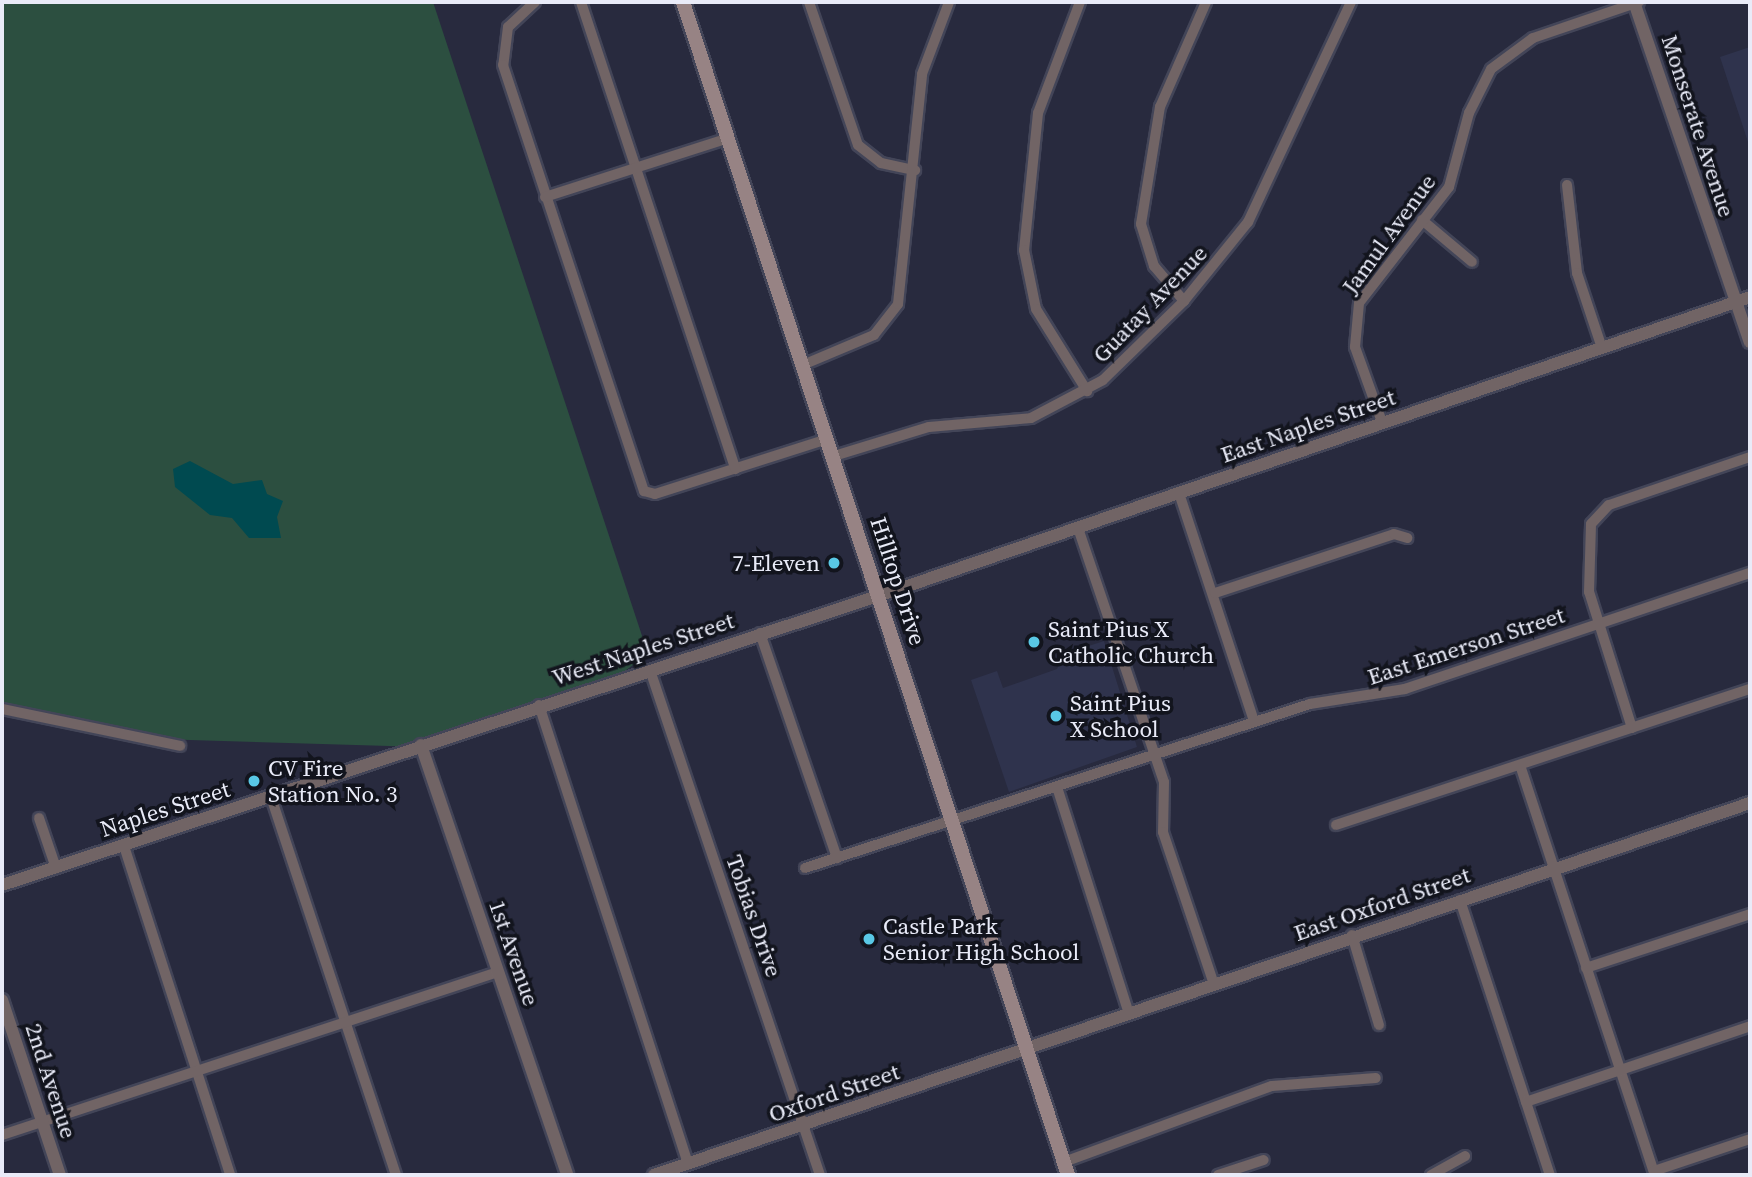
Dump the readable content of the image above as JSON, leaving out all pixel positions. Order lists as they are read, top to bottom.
{
  "streets": {
    "main road": ["Hilltop Drive"],
    "street": [
      "Monserate Avenue",
      "Jamul Avenue",
      "Guatay Avenue",
      "East Naples Street",
      "East Emerson Street",
      "West Naples Street",
      "Naples Street",
      "East Oxford Street",
      "Tobias Drive",
      "1st Avenue",
      "2nd Avenue",
      "Oxford Street"
    ]
  },
  "crossings": [
    ["Monserate Avenue", "Jamul Avenue"],
    ["Monserate Avenue", "East Naples Street"],
    ["Jamul Avenue", "East Naples Street"],
    ["Guatay Avenue", "Hilltop Drive"],
    ["East Naples Street", "Hilltop Drive"],
    ["East Naples Street", "West Naples Street"],
    ["Hilltop Drive", "East Emerson Street"],
    ["Hilltop Drive", "West Naples Street"],
    ["Hilltop Drive", "East Oxford Street"],
    ["Hilltop Drive", "Oxford Street"],
    ["West Naples Street", "Naples Street"],
    ["West Naples Street", "Tobias Drive"],
    ["West Naples Street", "1st Avenue"],
    ["Naples Street", "1st Avenue"],
    ["East Oxford Street", "Oxford Street"],
    ["Tobias Drive", "Oxford Street"]
  ],
  "places": [
    "7-Eleven",
    "Saint Pius X Catholic Church",
    "Saint Pius X School",
    "CV Fire Station No. 3",
    "Castle Park Senior High School"
  ]
}
